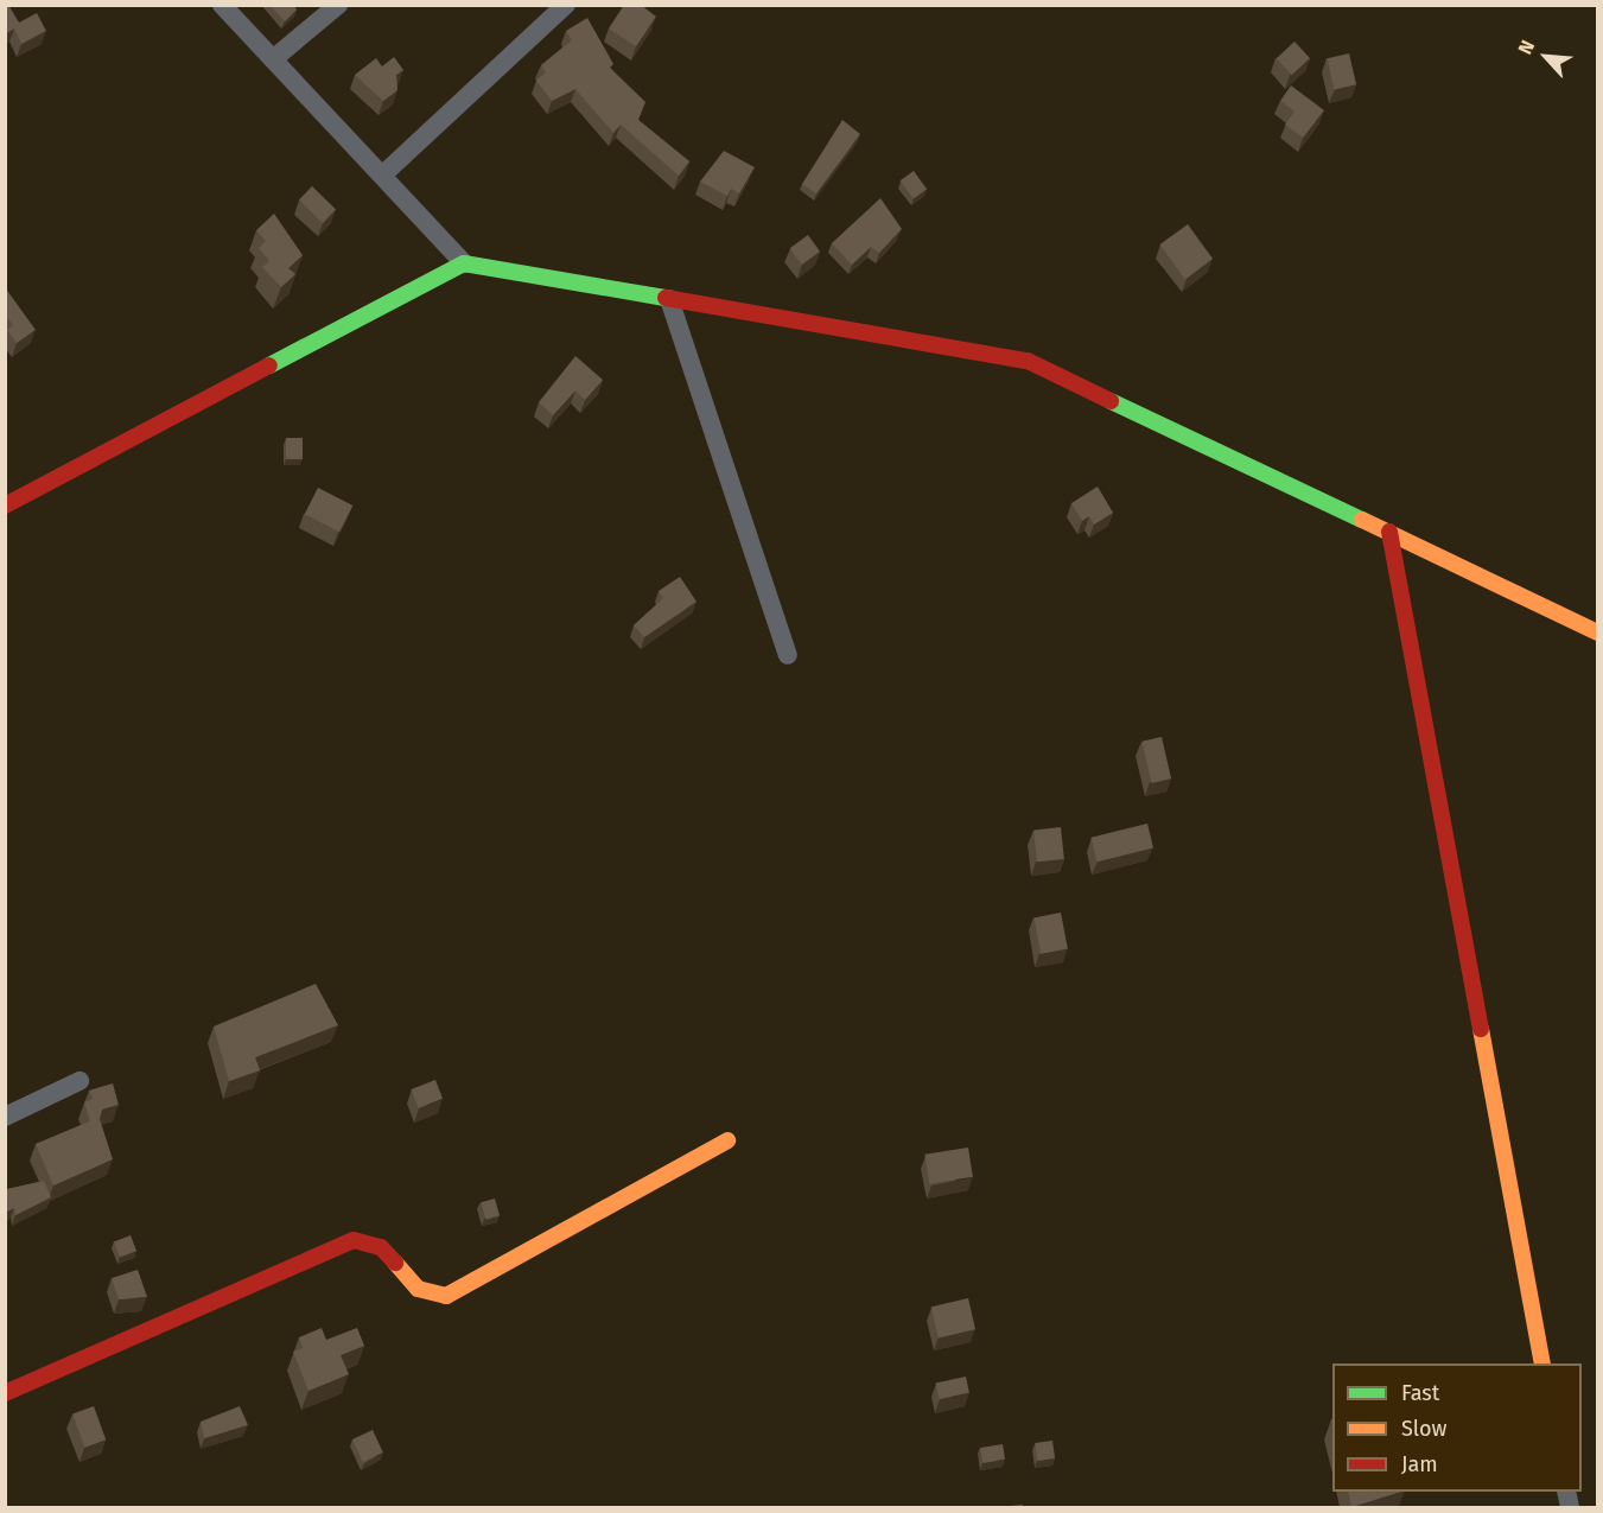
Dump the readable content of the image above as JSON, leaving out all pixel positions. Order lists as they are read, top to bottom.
{
  "legend": ["Fast", "Slow", "Jam"],
  "north": "top left"
}
